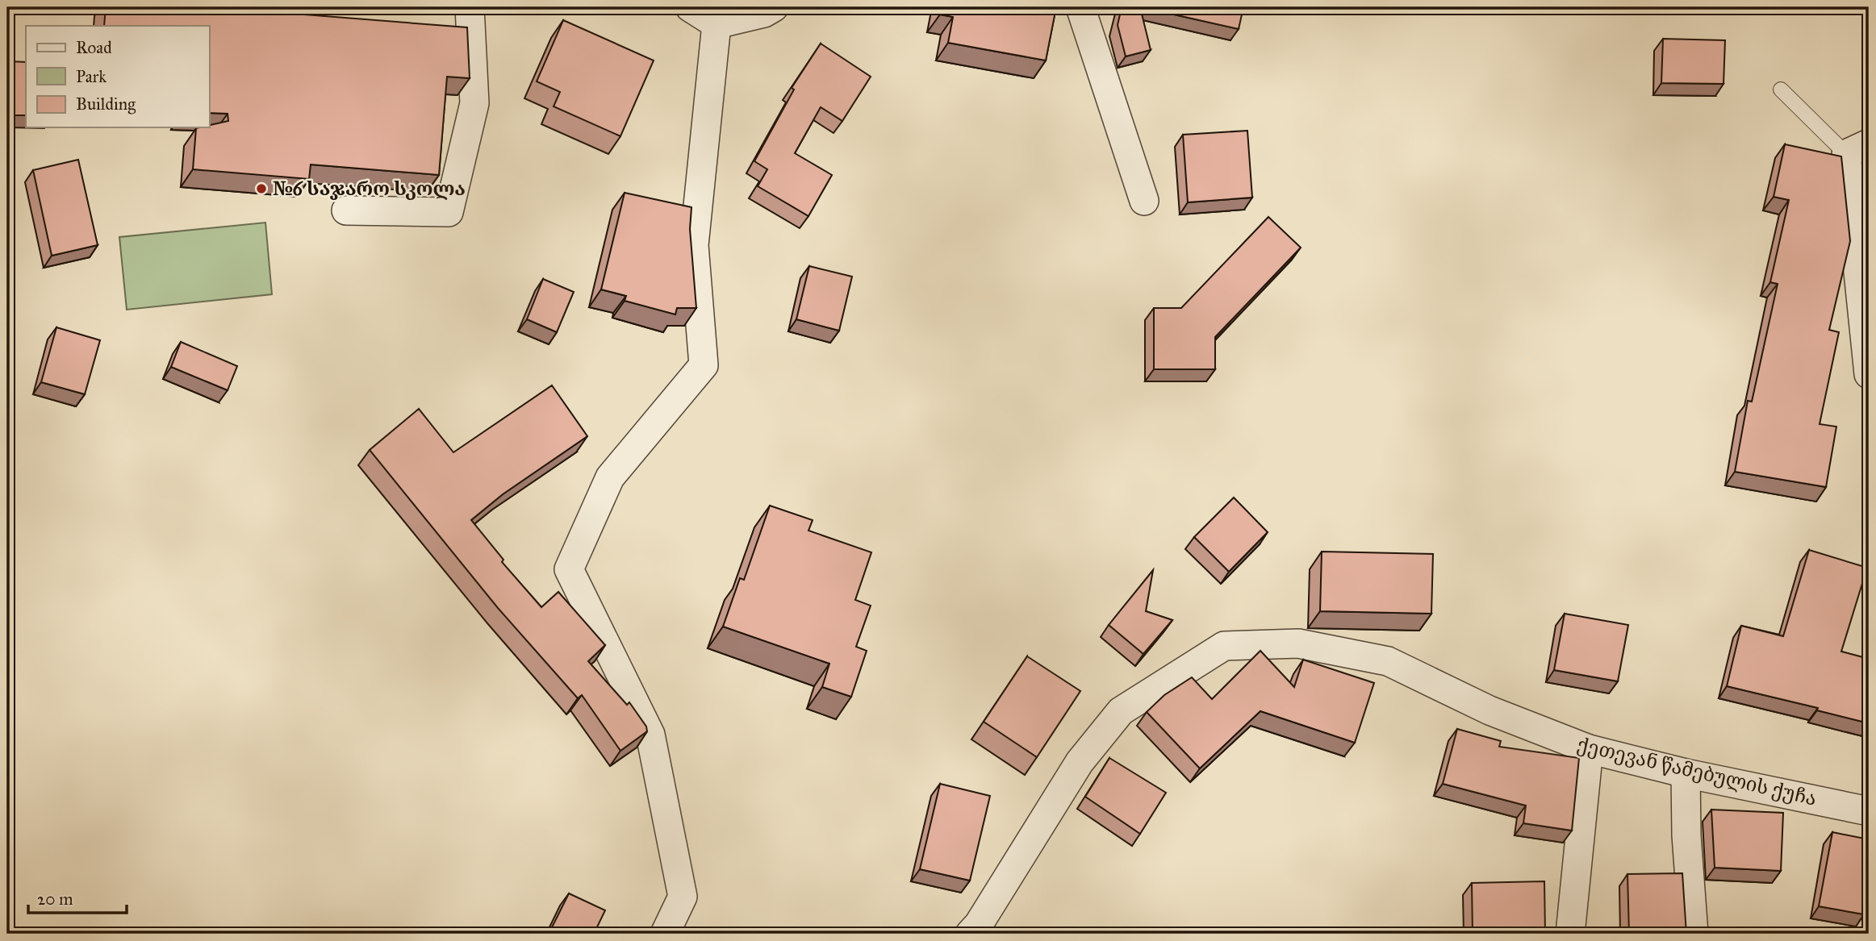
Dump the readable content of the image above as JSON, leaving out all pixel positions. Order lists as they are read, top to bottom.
{
  "streets": {
    "street": ["ქეთევან წამებულის ქუჩა"]
  },
  "places": ["№6 საჯარო სკოლა"],
  "legend": ["Road", "Park", "Building"],
  "scale_bar": "20 m"
}
